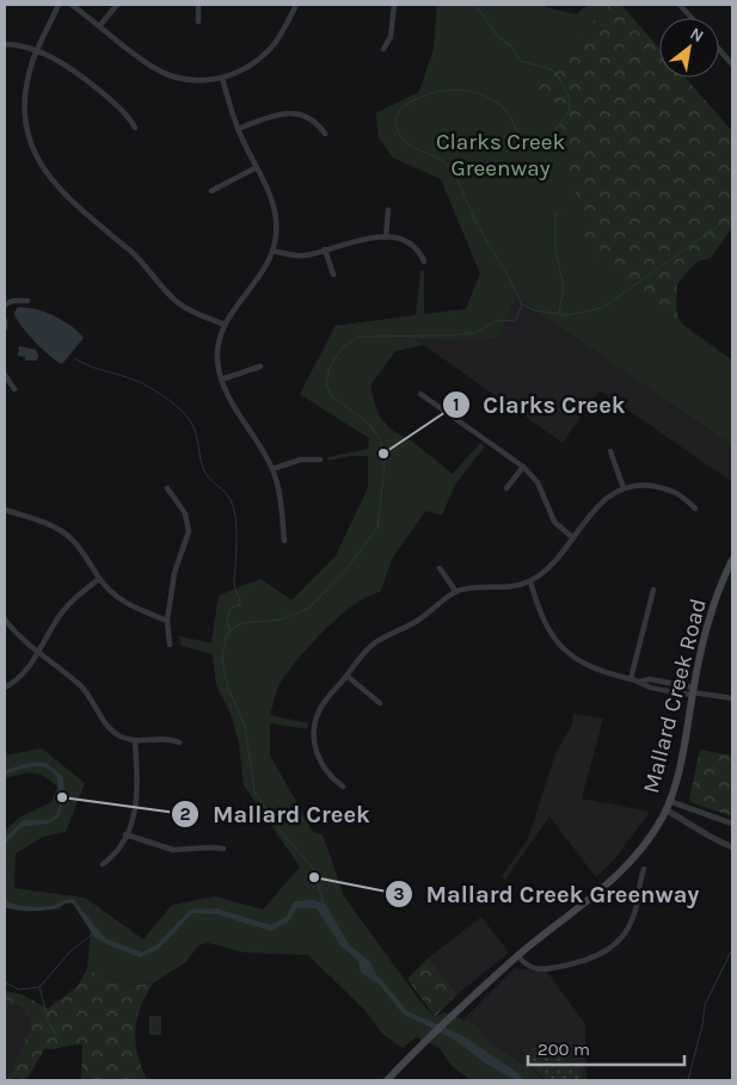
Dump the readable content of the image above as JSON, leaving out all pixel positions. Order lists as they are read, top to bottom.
{
  "streets": {
    "main road": ["Mallard Creek Road"]
  },
  "parks": ["Clarks Creek Greenway"],
  "places": ["Clarks Creek", "Mallard Creek", "Mallard Creek Greenway"],
  "scale_bar": "200 m",
  "north": "top right"
}
